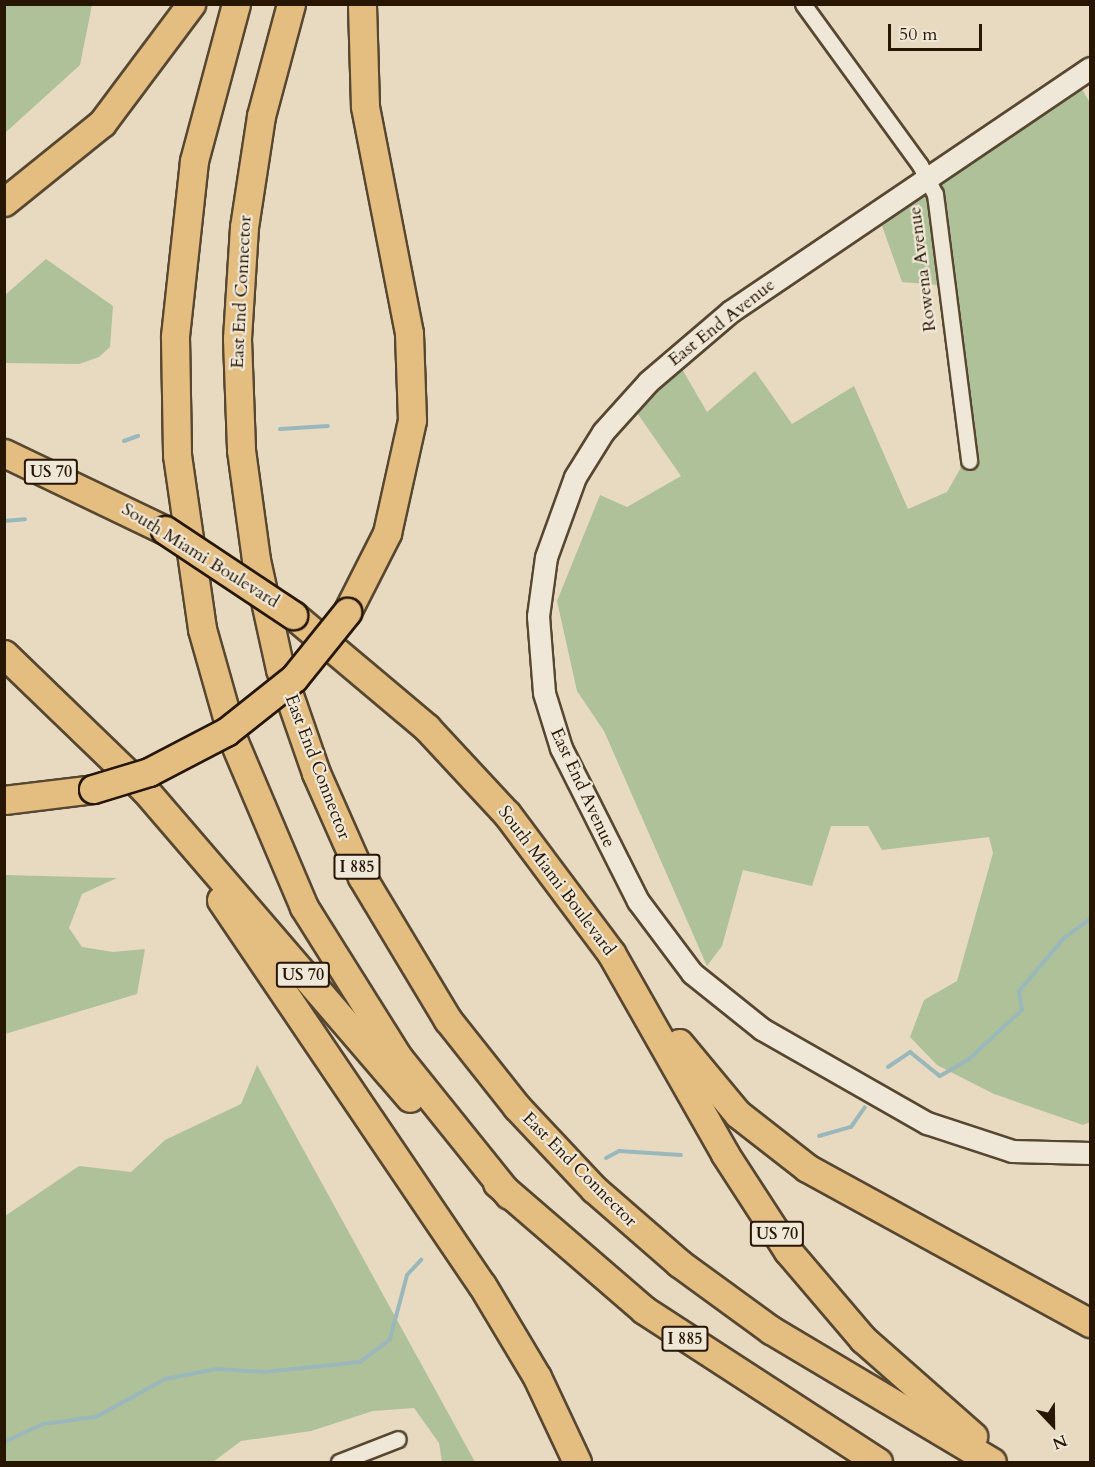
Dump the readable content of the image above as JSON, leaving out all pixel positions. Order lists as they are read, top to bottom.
{
  "streets": {
    "highway": [
      "East End Connector",
      "US 70",
      "South Miami Boulevard",
      "I 885"
    ],
    "street": ["Rowena Avenue", "East End Avenue"]
  },
  "crossings": [
    ["Rowena Avenue", "East End Avenue"],
    ["US 70", "I 885"]
  ],
  "scale_bar": "50 m",
  "north": "bottom"
}
